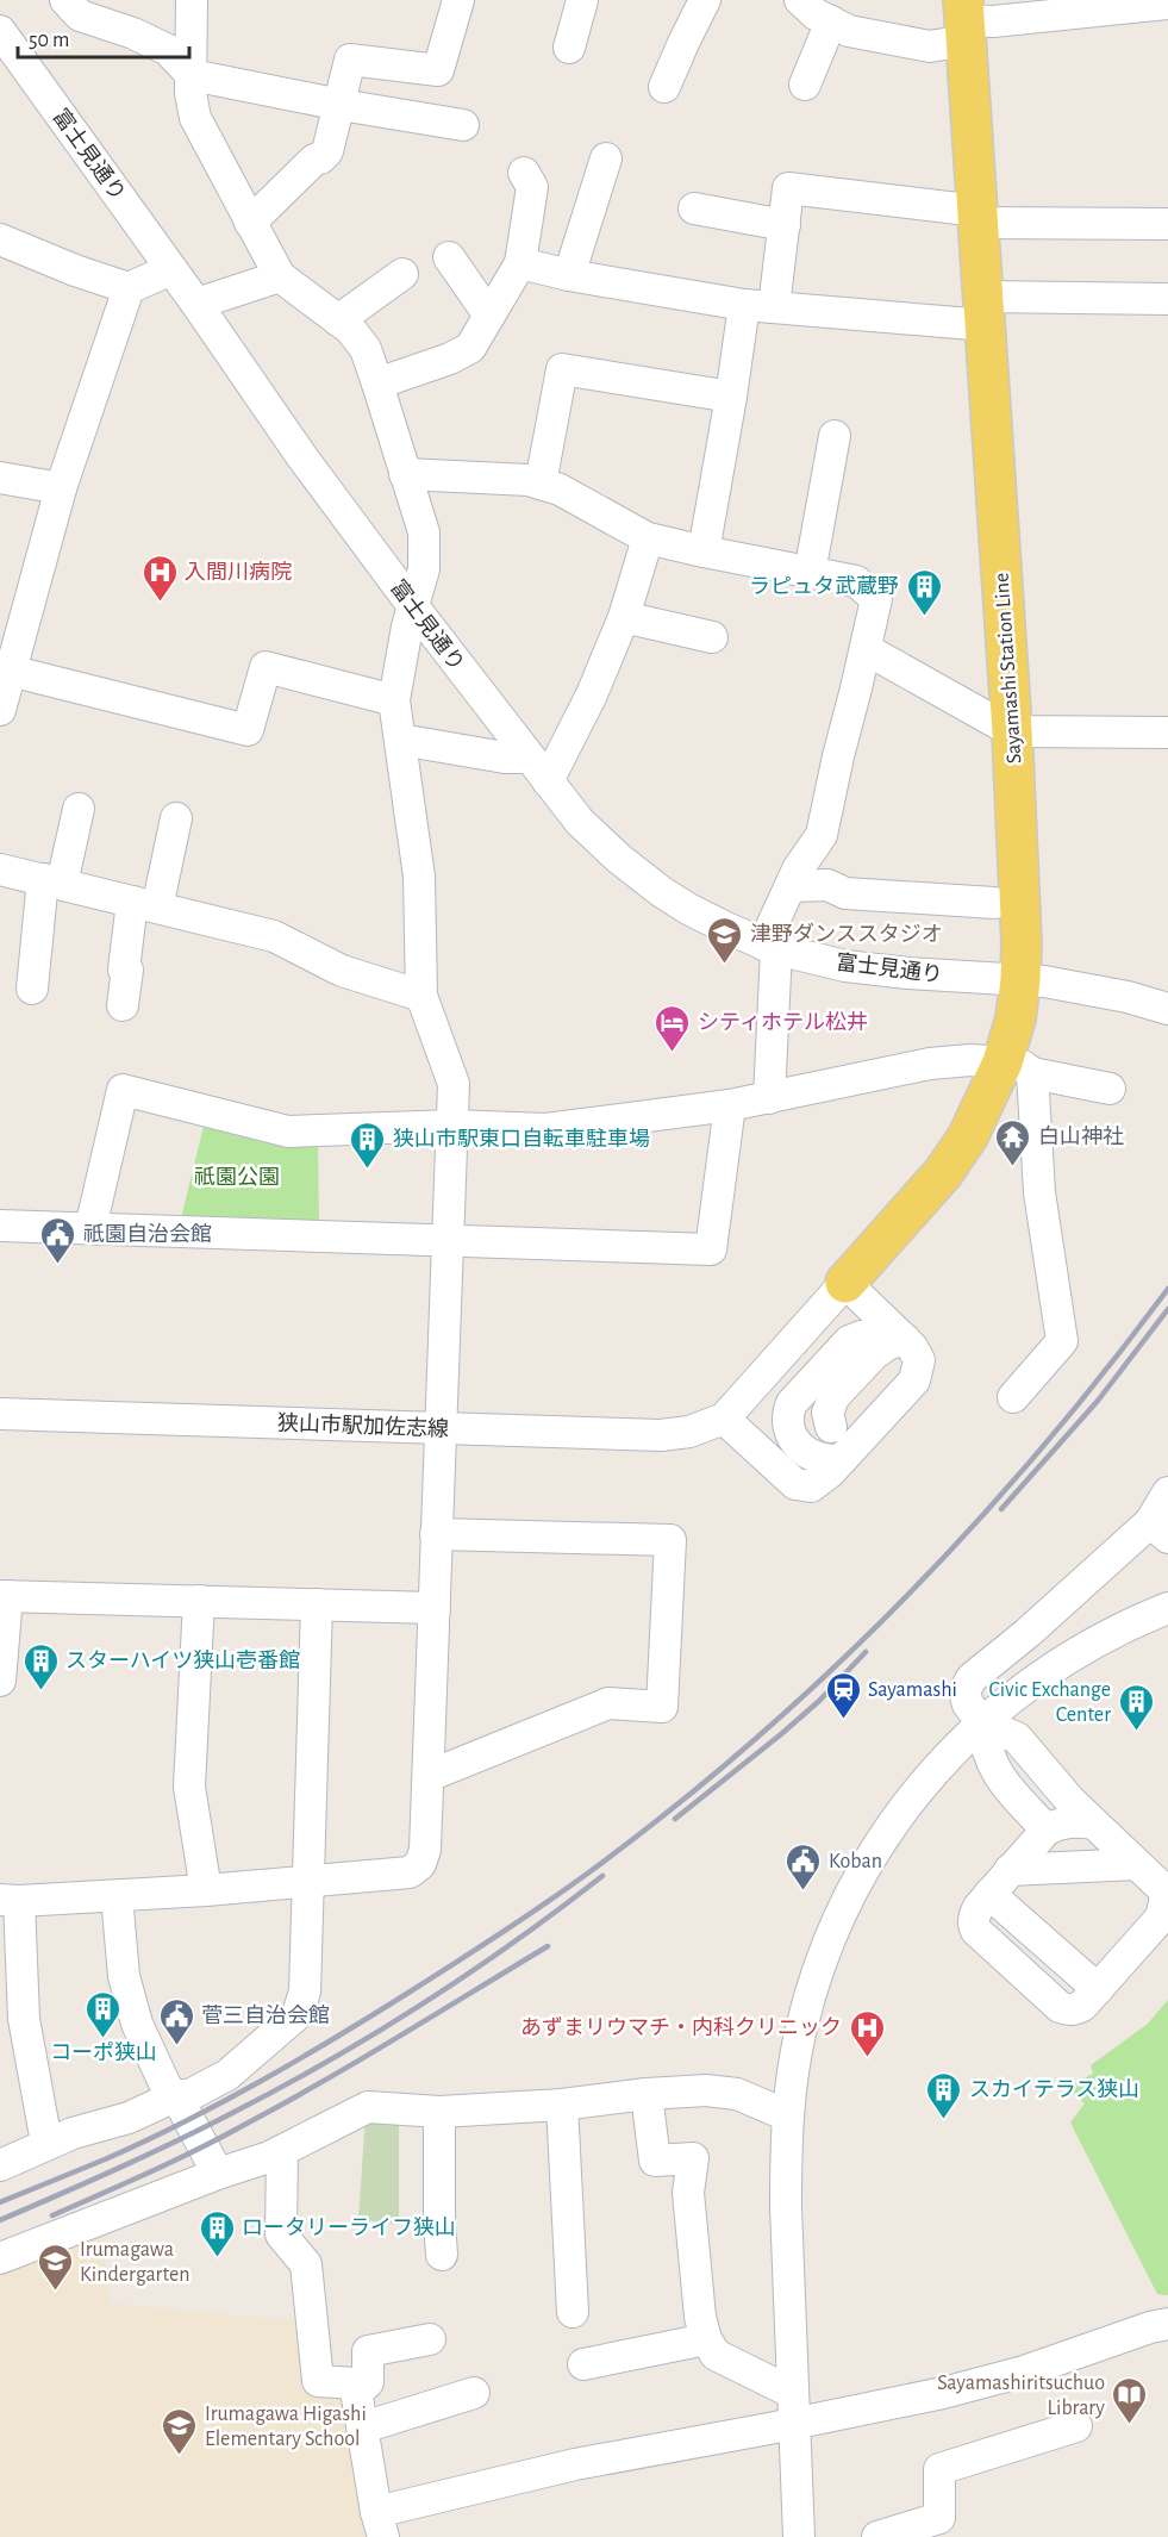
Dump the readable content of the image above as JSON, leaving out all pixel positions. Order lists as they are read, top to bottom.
{
  "streets": {
    "main road": ["Sayamashi Station Line"],
    "street": ["富士見通り", "狭山市駅加佐志線"]
  },
  "crossings": [
    ["富士見通り", "Sayamashi Station Line"]
  ],
  "parks": ["祇園公園"],
  "places": {
    "hospital": ["入間川病院", "あずまリウマチ・内科クリニック"],
    "building": [
      "ラピュタ武蔵野",
      "狭山市駅東口自転車駐車場",
      "スターハイツ狭山壱番館",
      "Civic Exchange Center",
      "コーポ狭山",
      "スカイテラス狭山",
      "ロータリーライフ狭山"
    ],
    "school or university": ["津野ダンススタジオ", "Irumagawa Kindergarten", "Irumagawa Higashi Elementary School"],
    "hotel": ["シティホテル松井"],
    "temple": ["白山神社"],
    "public building": ["祇園自治会館", "Koban", "菅三自治会館"],
    "station": ["Sayamashi"],
    "library": ["Sayamashiritsuchuo Library"]
  },
  "scale_bar": "50 m"
}
